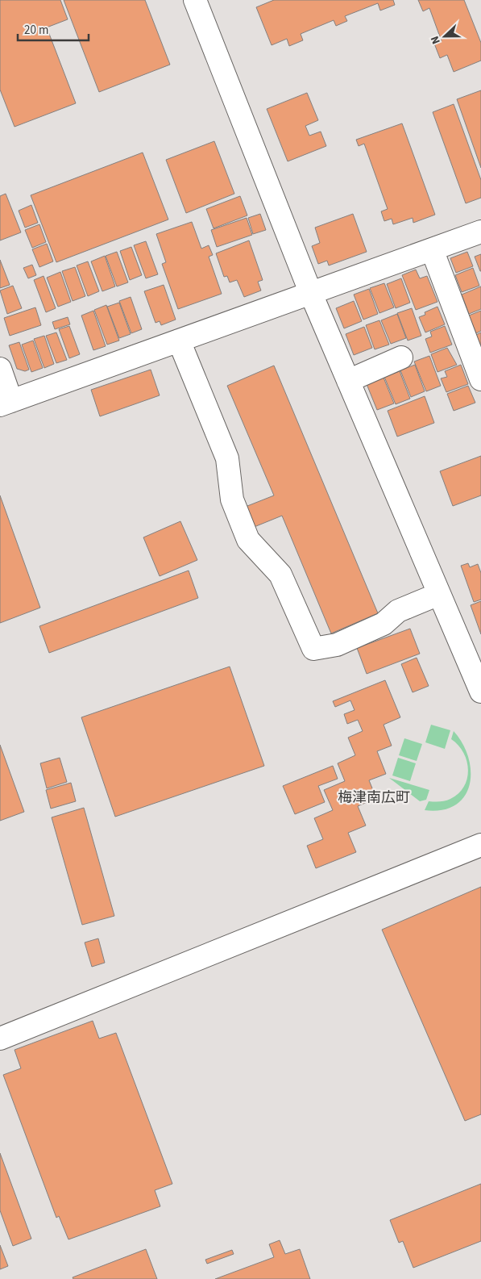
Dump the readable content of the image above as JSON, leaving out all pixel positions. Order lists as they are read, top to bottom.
{
  "districts": ["梅津南広町"],
  "scale_bar": "20 m",
  "north": "left"
}
